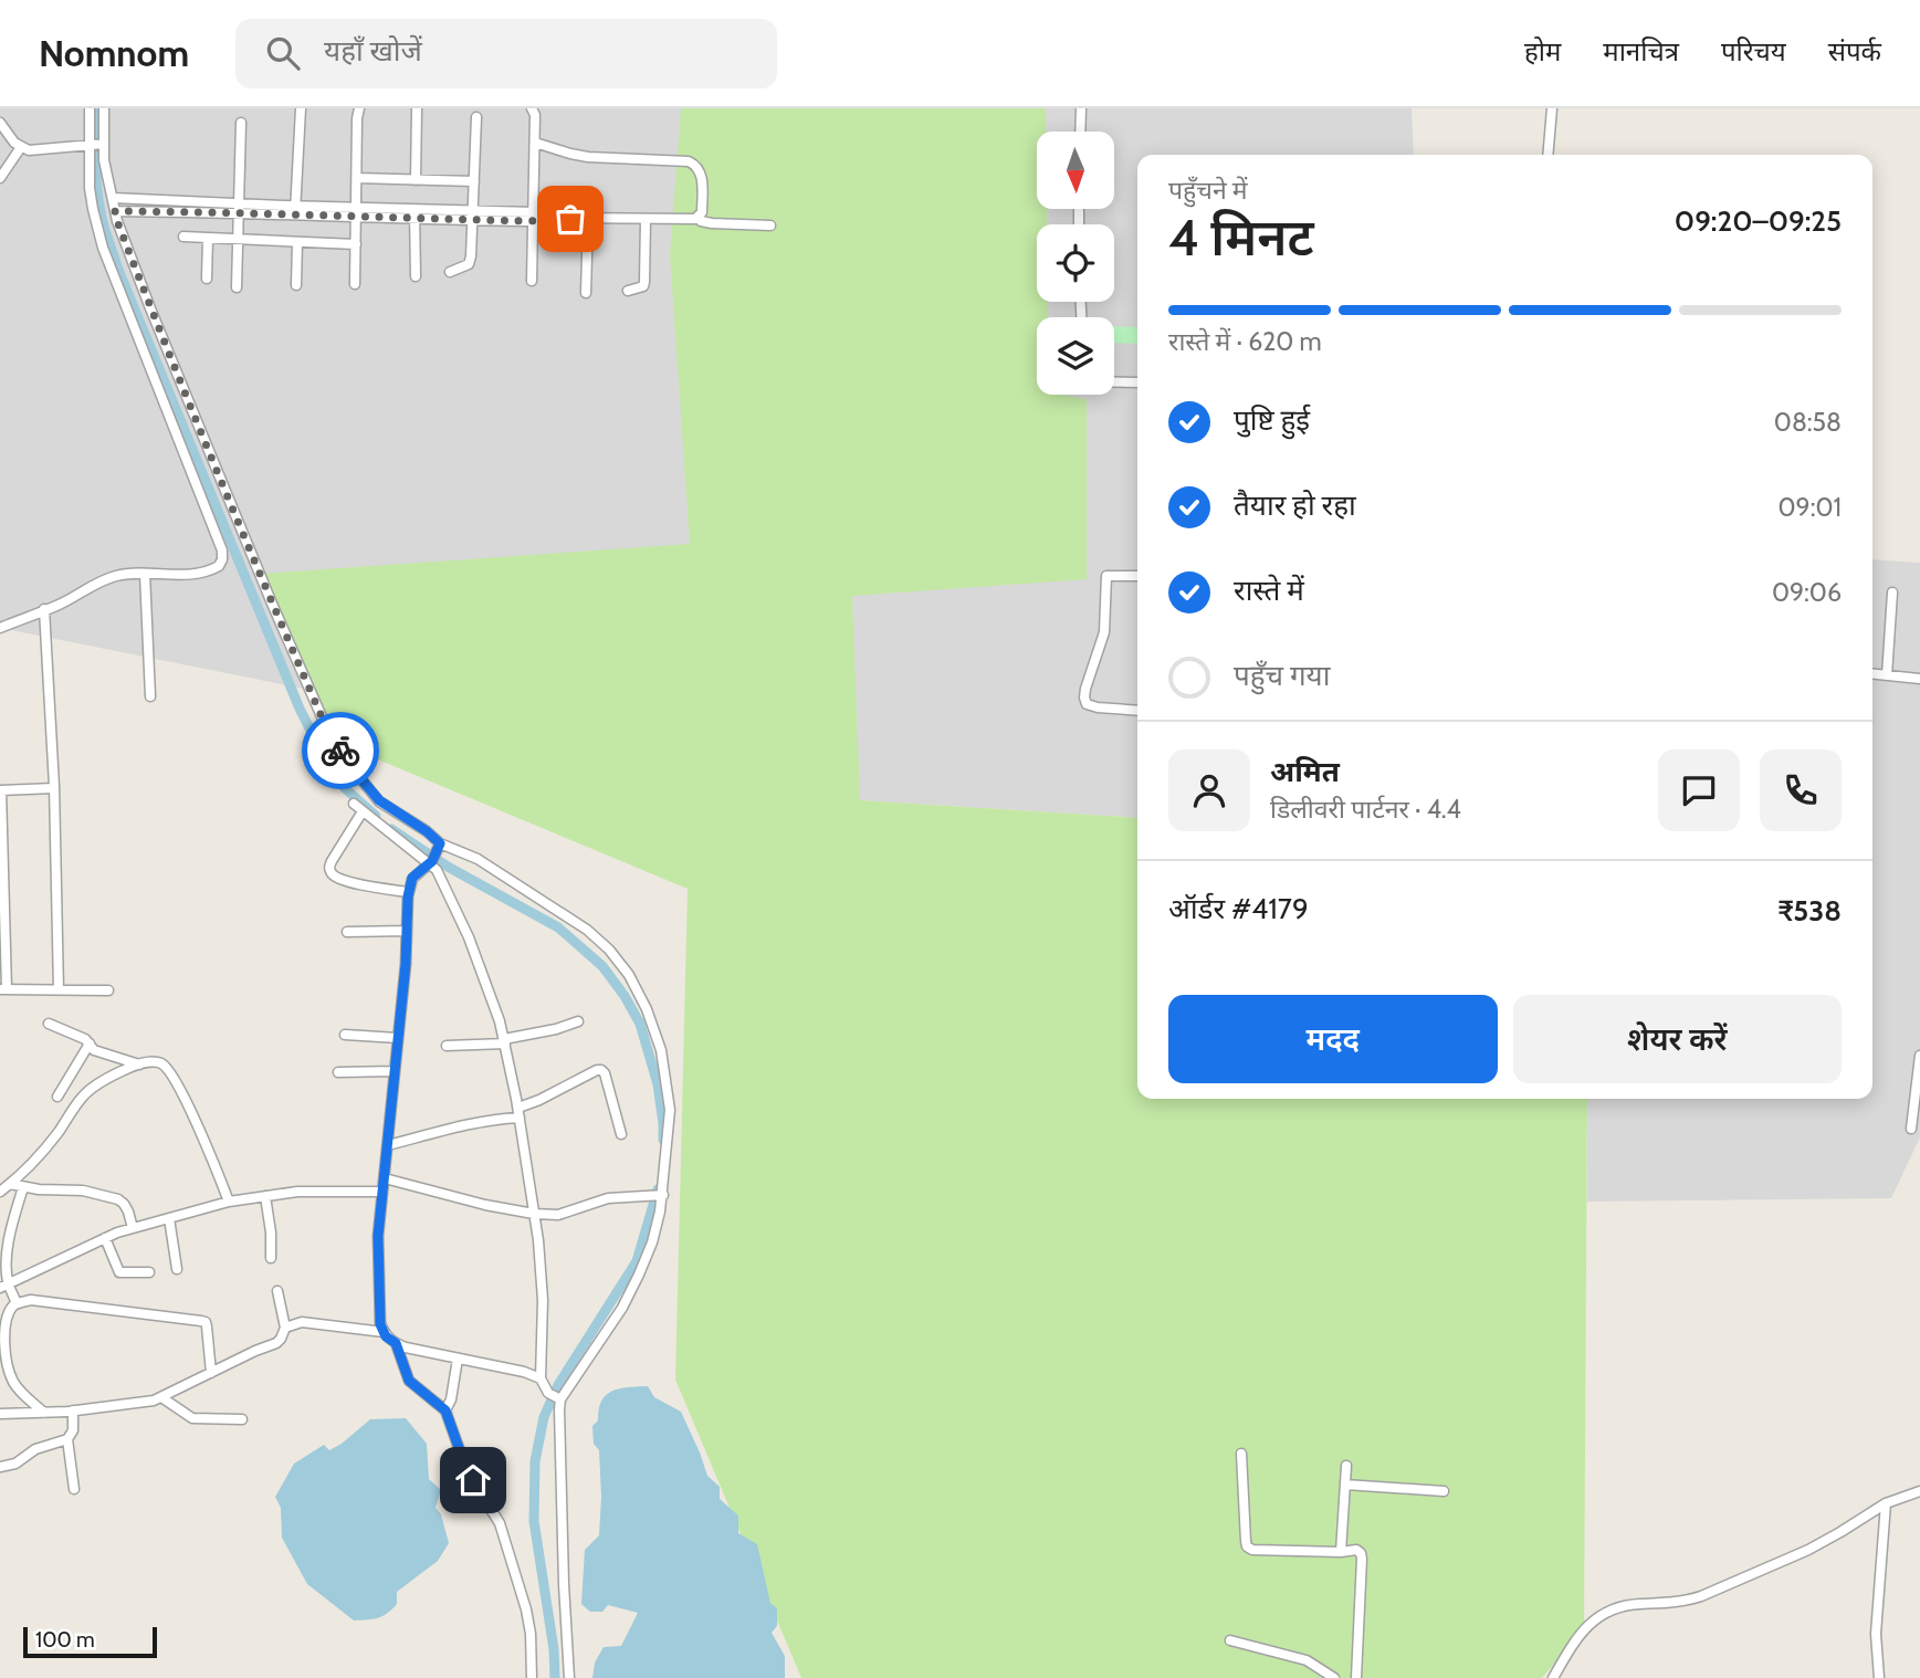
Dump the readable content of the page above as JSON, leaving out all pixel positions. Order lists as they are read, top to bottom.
{
  "scale_bar": "100 m",
  "north": "bottom",
  "page": {
    "header": "Nomnom",
    "search": "यहाँ खोजें",
    "nav": [
      "होम",
      "मानचित्र",
      "परिचय",
      "संपर्क"
    ],
    "heading": ["4 मिनट", "पहुँचने में", "09:20–09:25"],
    "panel": [
      "अमित",
      "डिलीवरी पार्टनर · 4.4",
      "ऑर्डर #4179",
      "₹538"
    ],
    "bar": "रास्ते में · 620 m",
    "list": [
      ["पुष्टि हुई", "08:58"],
      ["तैयार हो रहा", "09:01"],
      ["रास्ते में", "09:06"],
      "पहुँच गया"
    ],
    "buttons": ["मदद", "शेयर करें"],
    "scale": "100 m"
  }
}
